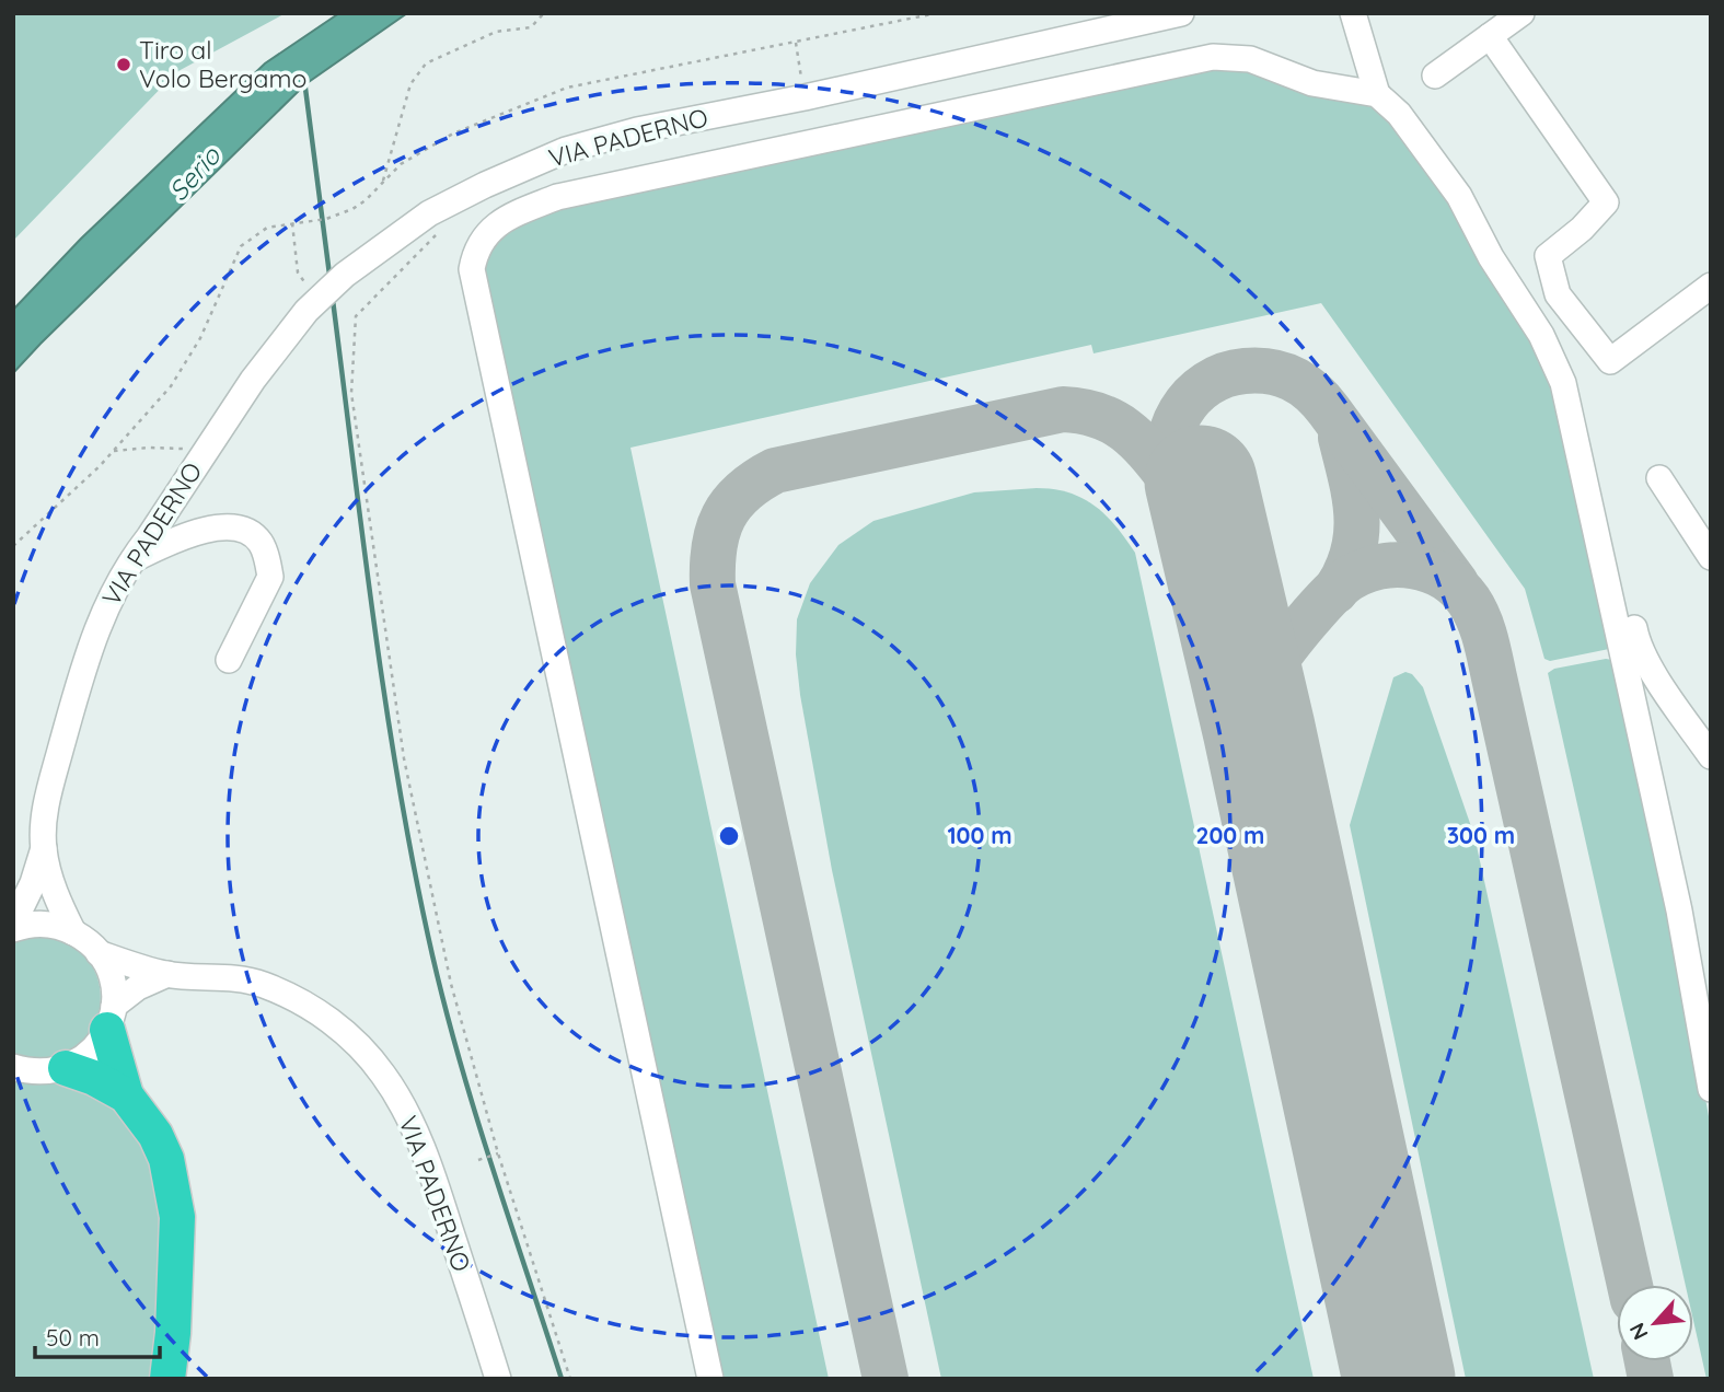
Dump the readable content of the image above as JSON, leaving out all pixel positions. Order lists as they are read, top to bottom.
{
  "streets": {
    "street": ["VIA PADERNO"]
  },
  "water": ["Serio"],
  "places": ["Tiro al Volo Bergamo"],
  "scale_bar": "50 m",
  "north": "bottom left",
  "rings": ["100 m", "200 m", "300 m"]
}
